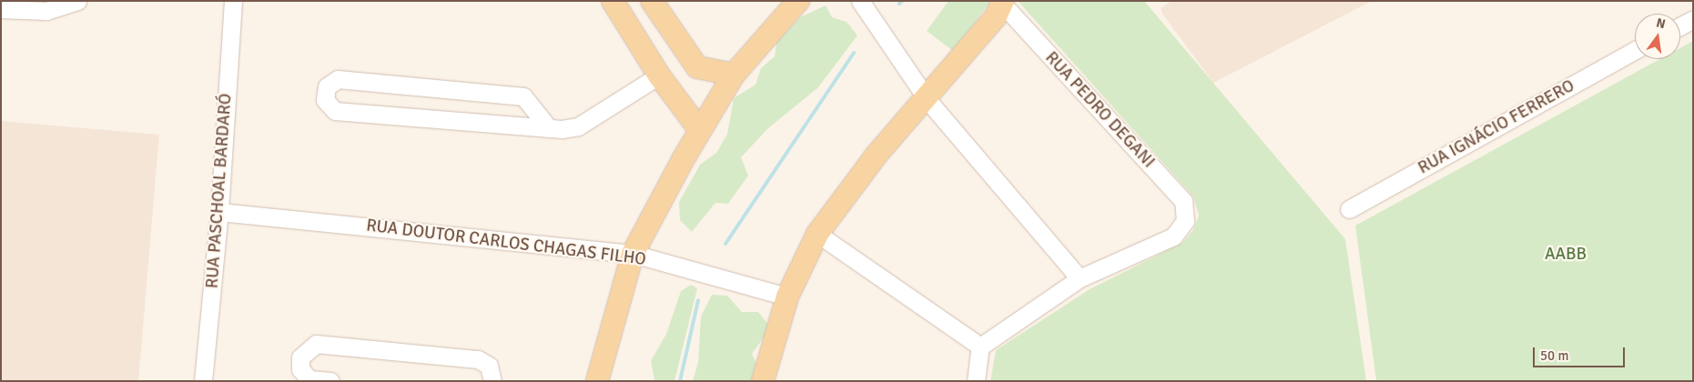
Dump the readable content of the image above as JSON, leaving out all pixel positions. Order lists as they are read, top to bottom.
{
  "streets": {
    "street": [
      "RUA PEDRO DEGANI",
      "RUA IGNÁCIO FERRERO",
      "RUA PASCHOAL BARDARÓ",
      "RUA DOUTOR CARLOS CHAGAS FILHO"
    ]
  },
  "crossings": [
    ["RUA PASCHOAL BARDARÓ", "RUA DOUTOR CARLOS CHAGAS FILHO"]
  ],
  "parks": ["AABB"],
  "scale_bar": "50 m",
  "north": "top"
}
